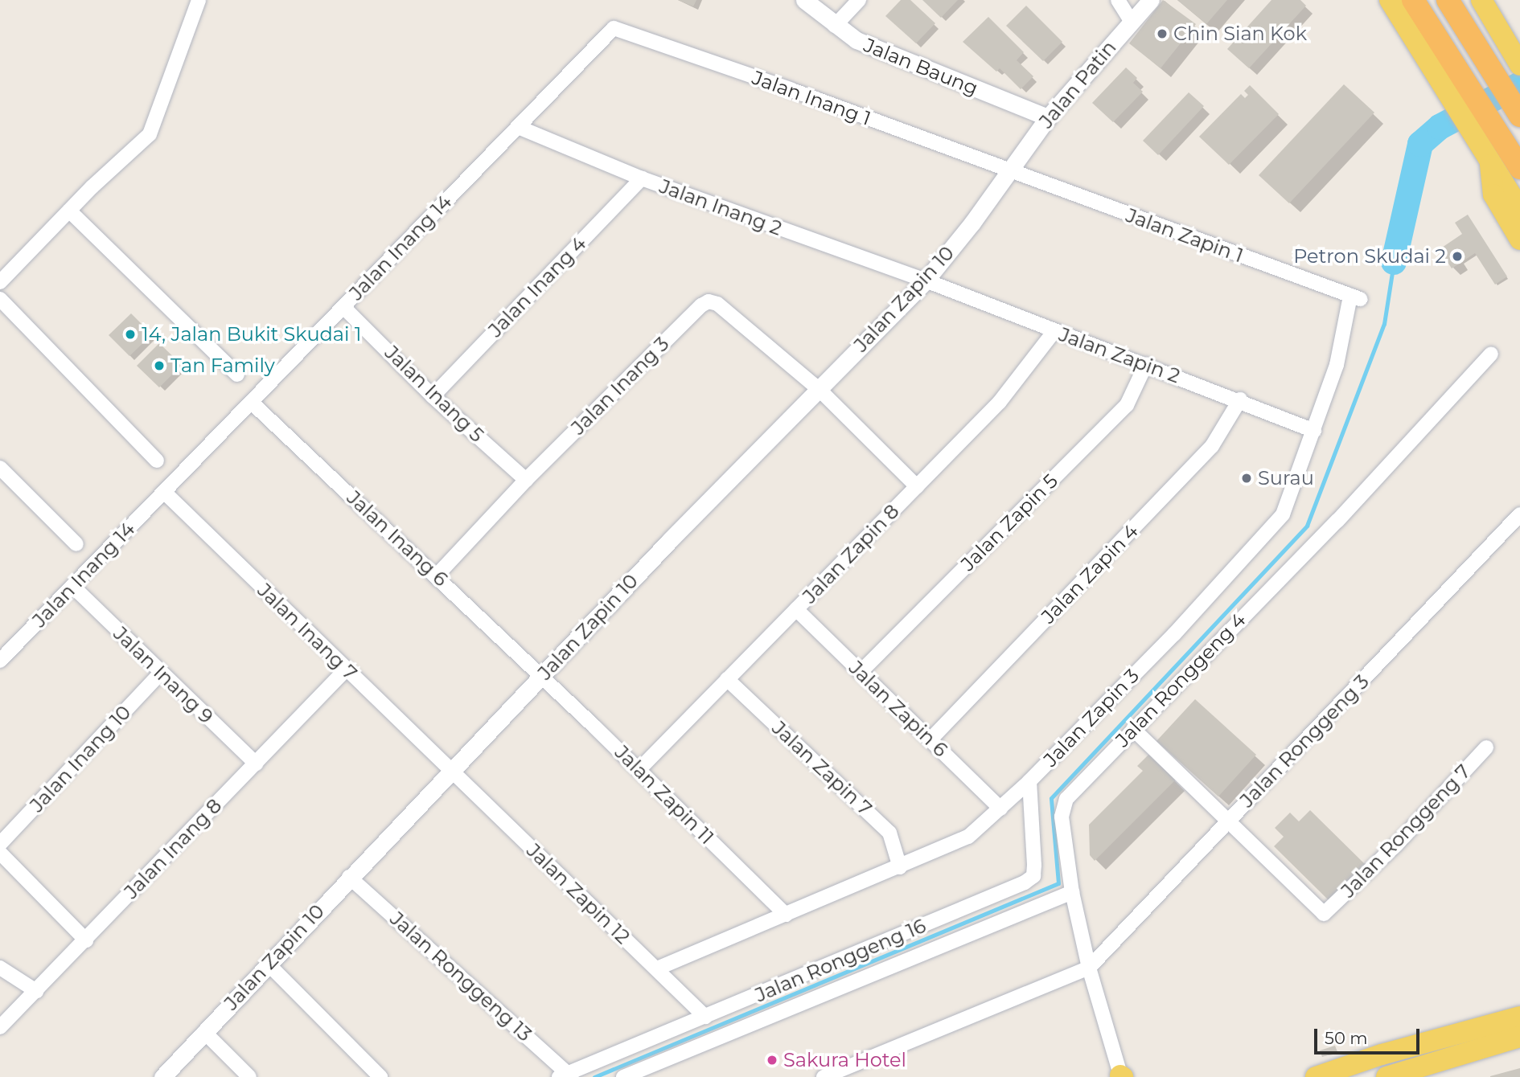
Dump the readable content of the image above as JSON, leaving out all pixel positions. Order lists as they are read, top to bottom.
{
  "streets": {
    "street": [
      "Jalan Baung",
      "Jalan Patin",
      "Jalan Inang 1",
      "Jalan Inang 2",
      "Jalan Zapin 1",
      "Jalan Inang 14",
      "Jalan Inang 4",
      "Jalan Zapin 10",
      "Jalan Zapin 2",
      "Jalan Inang 3",
      "Jalan Inang 5",
      "Jalan Zapin 5",
      "Jalan Inang 6",
      "Jalan Zapin 8",
      "Jalan Zapin 4",
      "Jalan Inang 7",
      "Jalan Inang 9",
      "Jalan Ronggeng 4",
      "Jalan Zapin 6",
      "Jalan Zapin 3",
      "Jalan Ronggeng 3",
      "Jalan Inang 10",
      "Jalan Zapin 7",
      "Jalan Zapin 11",
      "Jalan Ronggeng 7",
      "Jalan Inang 8",
      "Jalan Zapin 12",
      "Jalan Ronggeng 16",
      "Jalan Ronggeng 13"
    ]
  },
  "crossings": [
    ["Jalan Baung", "Jalan Patin"],
    ["Jalan Patin", "Jalan Inang 1"],
    ["Jalan Patin", "Jalan Zapin 1"],
    ["Jalan Patin", "Jalan Zapin 10"],
    ["Jalan Inang 1", "Jalan Zapin 1"],
    ["Jalan Inang 1", "Jalan Inang 14"],
    ["Jalan Inang 1", "Jalan Zapin 10"],
    ["Jalan Inang 2", "Jalan Inang 14"],
    ["Jalan Inang 2", "Jalan Inang 4"],
    ["Jalan Inang 2", "Jalan Zapin 10"],
    ["Jalan Inang 2", "Jalan Zapin 2"],
    ["Jalan Zapin 1", "Jalan Zapin 10"],
    ["Jalan Zapin 1", "Jalan Zapin 3"],
    ["Jalan Inang 14", "Jalan Inang 5"],
    ["Jalan Inang 14", "Jalan Inang 6"],
    ["Jalan Inang 14", "Jalan Inang 7"],
    ["Jalan Inang 14", "Jalan Inang 9"],
    ["Jalan Inang 4", "Jalan Inang 5"],
    ["Jalan Zapin 10", "Jalan Zapin 2"],
    ["Jalan Zapin 10", "Jalan Inang 3"],
    ["Jalan Zapin 10", "Jalan Inang 6"],
    ["Jalan Zapin 10", "Jalan Inang 7"],
    ["Jalan Zapin 10", "Jalan Zapin 11"],
    ["Jalan Zapin 10", "Jalan Zapin 12"],
    ["Jalan Zapin 10", "Jalan Ronggeng 13"],
    ["Jalan Zapin 2", "Jalan Zapin 5"],
    ["Jalan Zapin 2", "Jalan Zapin 8"],
    ["Jalan Zapin 2", "Jalan Zapin 4"],
    ["Jalan Zapin 2", "Jalan Zapin 3"],
    ["Jalan Inang 3", "Jalan Inang 5"],
    ["Jalan Inang 3", "Jalan Inang 6"],
    ["Jalan Zapin 5", "Jalan Zapin 6"],
    ["Jalan Inang 6", "Jalan Zapin 11"],
    ["Jalan Zapin 8", "Jalan Zapin 6"],
    ["Jalan Zapin 8", "Jalan Zapin 7"],
    ["Jalan Zapin 8", "Jalan Zapin 11"],
    ["Jalan Zapin 4", "Jalan Zapin 6"],
    ["Jalan Inang 7", "Jalan Inang 8"],
    ["Jalan Inang 7", "Jalan Zapin 12"],
    ["Jalan Inang 9", "Jalan Inang 10"],
    ["Jalan Inang 9", "Jalan Inang 8"],
    ["Jalan Ronggeng 4", "Jalan Ronggeng 3"],
    ["Jalan Ronggeng 4", "Jalan Ronggeng 16"],
    ["Jalan Zapin 6", "Jalan Zapin 3"],
    ["Jalan Zapin 3", "Jalan Zapin 7"],
    ["Jalan Zapin 3", "Jalan Zapin 11"],
    ["Jalan Zapin 3", "Jalan Zapin 12"],
    ["Jalan Zapin 3", "Jalan Ronggeng 16"],
    ["Jalan Ronggeng 3", "Jalan Ronggeng 7"],
    ["Jalan Zapin 12", "Jalan Ronggeng 16"],
    ["Jalan Ronggeng 16", "Jalan Ronggeng 13"]
  ],
  "places": [
    "Chin Sian Kok",
    "Petron Skudai 2",
    "14, Jalan Bukit Skudai 1",
    "Tan Family",
    "Surau",
    "Sakura Hotel"
  ],
  "scale_bar": "50 m"
}
